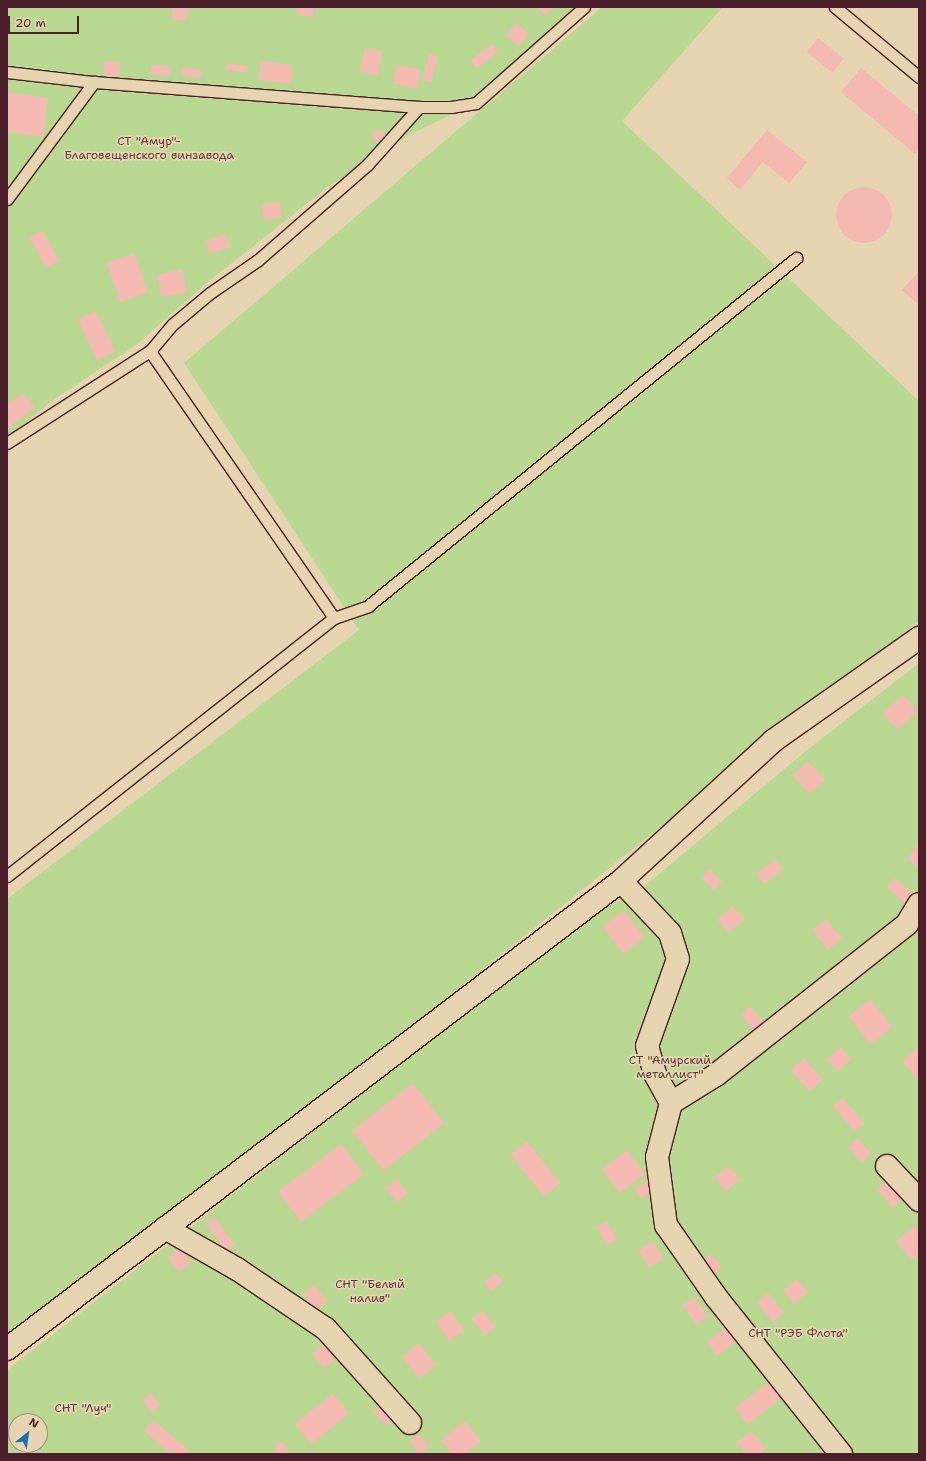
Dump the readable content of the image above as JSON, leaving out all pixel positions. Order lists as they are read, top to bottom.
{
  "parks": [
    "СТ \"Амур\"- Благовещенского винзавода",
    "СТ \"Амурский металлист\"",
    "СНТ \"Белый налив\"",
    "СНТ \"РЭБ Флота\"",
    "СНТ \"Луч\""
  ],
  "scale_bar": "20 m",
  "north": "top right"
}
